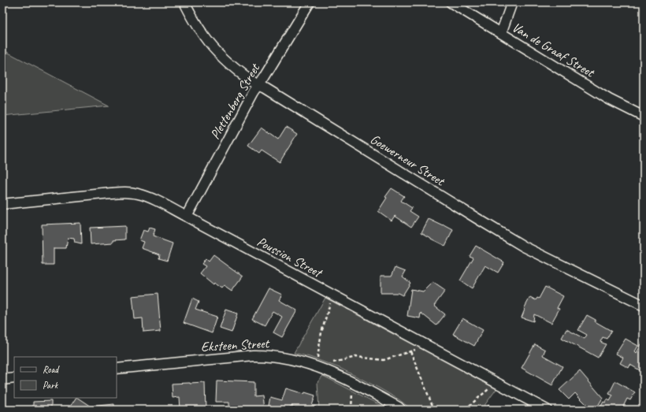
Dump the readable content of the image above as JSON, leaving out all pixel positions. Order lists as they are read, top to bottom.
{
  "streets": {
    "street": [
      "Van de Graaf Street",
      "Plettenberg Street",
      "Goewerneur Street",
      "Poussion Street",
      "Eksteen Street"
    ]
  },
  "crossings": [
    ["Plettenberg Street", "Goewerneur Street"],
    ["Plettenberg Street", "Poussion Street"]
  ],
  "legend": ["Road", "Park"]
}
